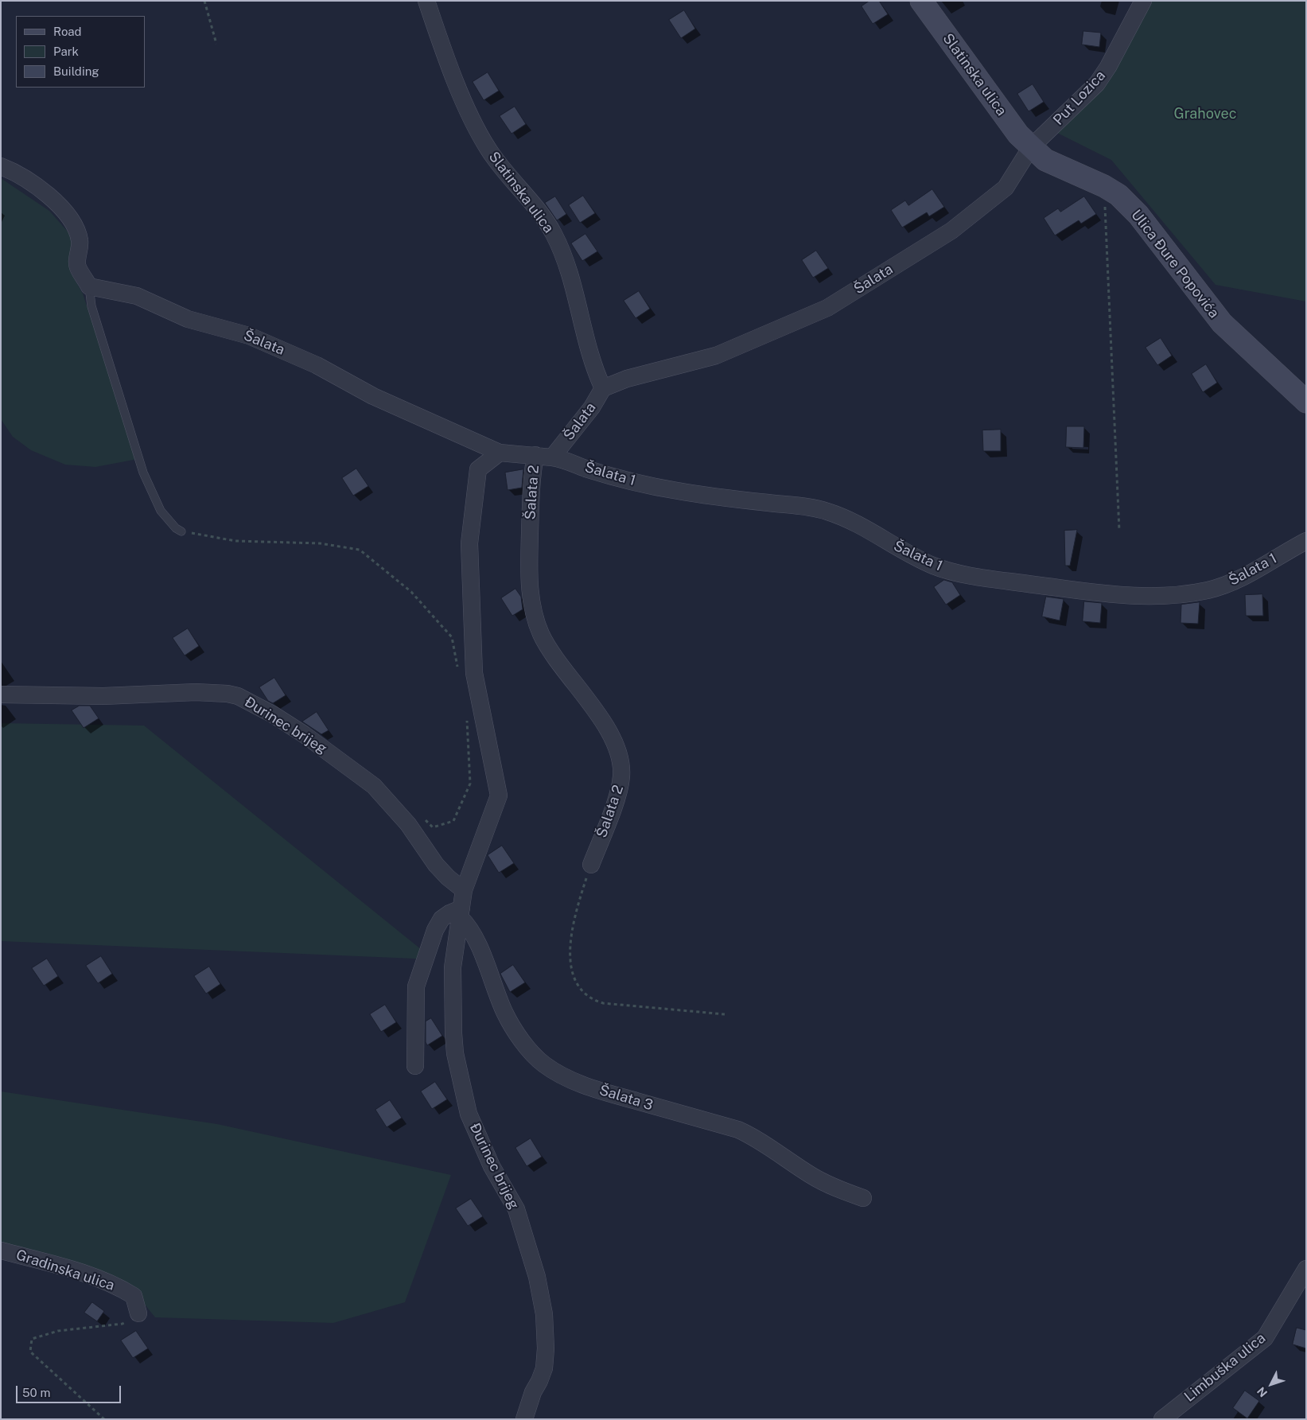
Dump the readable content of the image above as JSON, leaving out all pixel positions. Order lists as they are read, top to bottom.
{
  "streets": {
    "street": [
      "Slatinska ulica",
      "Put Lozica",
      "Ulica Đure Popovića",
      "Šalata",
      "Šalata 1",
      "Šalata 2",
      "Đurinec brijeg",
      "Šalata 3",
      "Gradinska ulica",
      "Limbuška ulica"
    ]
  },
  "crossings": [
    ["Slatinska ulica", "Put Lozica"],
    ["Slatinska ulica", "Ulica Đure Popovića"],
    ["Slatinska ulica", "Šalata"],
    ["Put Lozica", "Ulica Đure Popovića"],
    ["Put Lozica", "Šalata"],
    ["Ulica Đure Popovića", "Šalata"],
    ["Šalata", "Šalata 1"],
    ["Šalata", "Šalata 2"],
    ["Šalata", "Đurinec brijeg"],
    ["Đurinec brijeg", "Šalata 3"]
  ],
  "parks": ["Grahovec"],
  "legend": ["Road", "Park", "Building"],
  "scale_bar": "50 m",
  "north": "bottom left"
}
